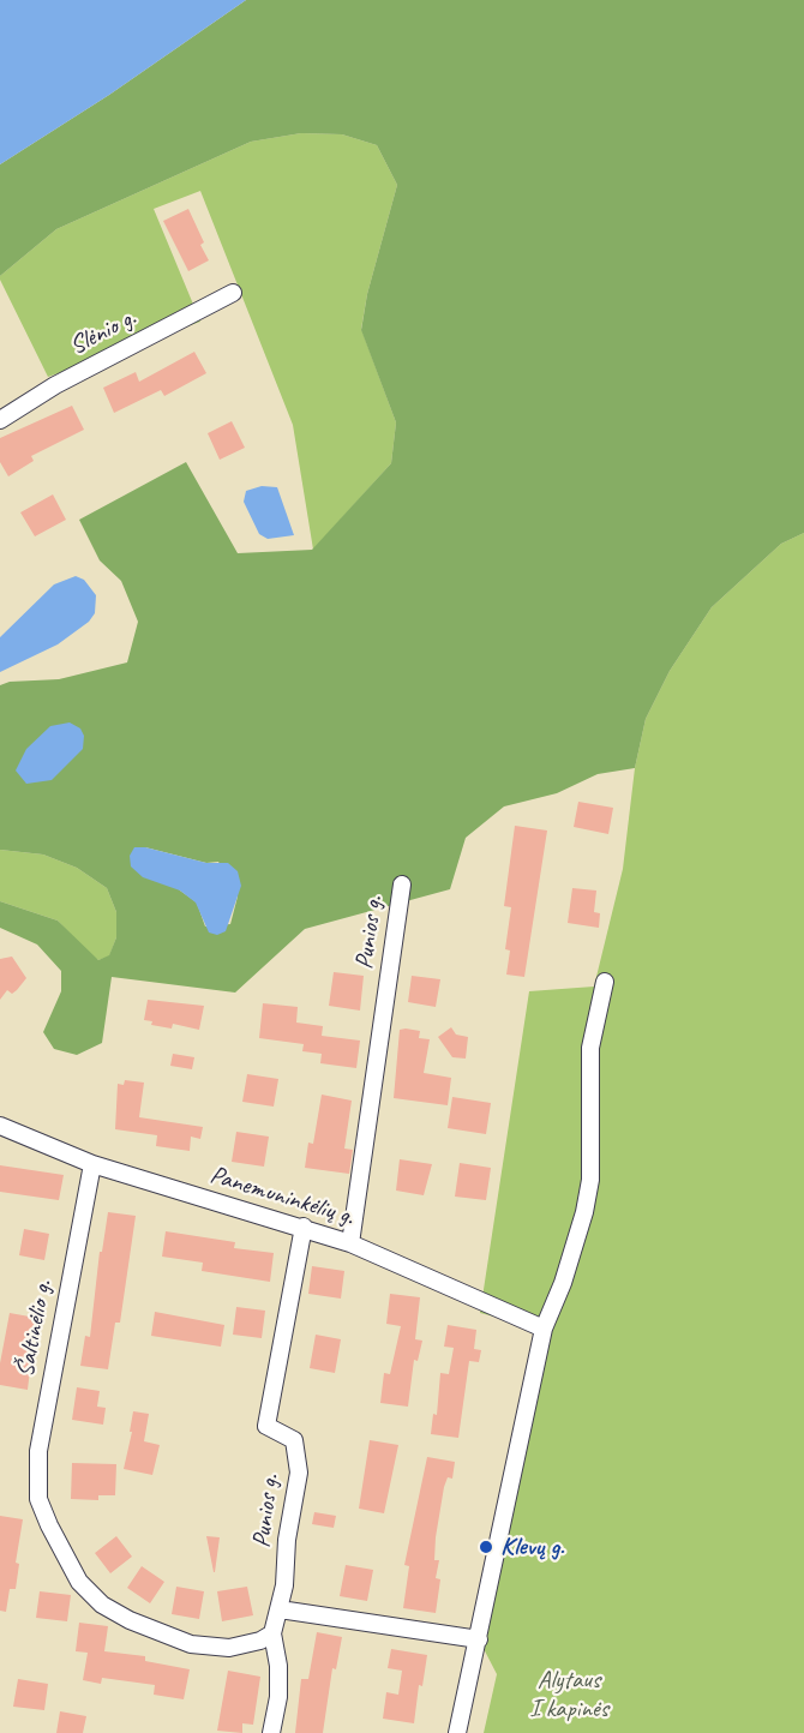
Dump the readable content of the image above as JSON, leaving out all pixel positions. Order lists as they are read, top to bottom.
{
  "streets": {
    "street": [
      "Slėnio g.",
      "Punios g.",
      "Panemuninkėlių g.",
      "Šaltinėlio g."
    ]
  },
  "crossings": [
    ["Punios g.", "Panemuninkėlių g."],
    ["Punios g.", "Šaltinėlio g."],
    ["Panemuninkėlių g.", "Šaltinėlio g."]
  ],
  "parks": ["Alytaus I kapinės"],
  "places": ["Klevų g."]
}
